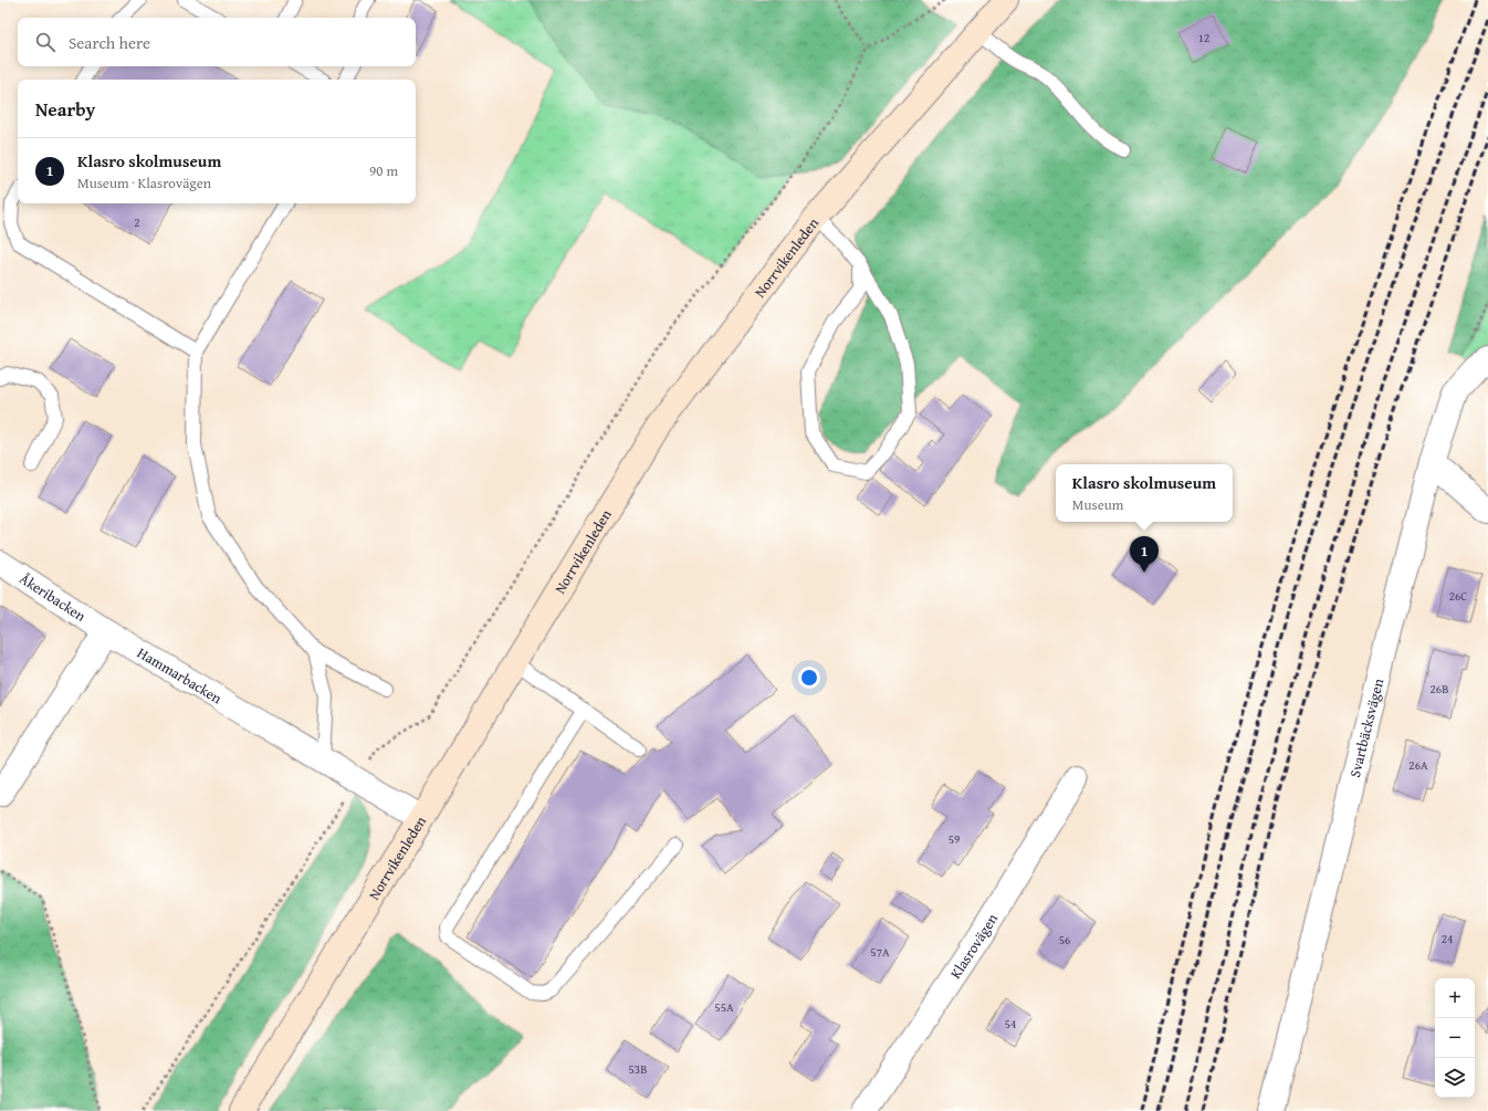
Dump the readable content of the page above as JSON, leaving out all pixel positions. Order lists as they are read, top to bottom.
{
  "streets": {
    "main road": ["Norrvikenleden"],
    "street": [
      "Åkeribacken",
      "Hammarbacken",
      "Svartbäcksvägen",
      "Klasrovägen"
    ]
  },
  "crossings": [
    ["Norrvikenleden", "Hammarbacken"],
    ["Åkeribacken", "Hammarbacken"]
  ],
  "house_numbers": [
    "12",
    "2",
    "26C",
    "26B",
    "26A",
    "59",
    "24",
    "56",
    "57A",
    "55A",
    "54",
    "53B"
  ],
  "page": {
    "search": "Search here",
    "heading": "Nearby",
    "list": [
      {
        "mark": "1",
        "name": "Klasro skolmuseum",
        "note": "Museum · Klasrovägen",
        "value": "90 m"
      }
    ],
    "popup": ["Klasro skolmuseum", "Museum"],
    "pins": "1",
    "map_buttons": ["+", "−"]
  }
}
